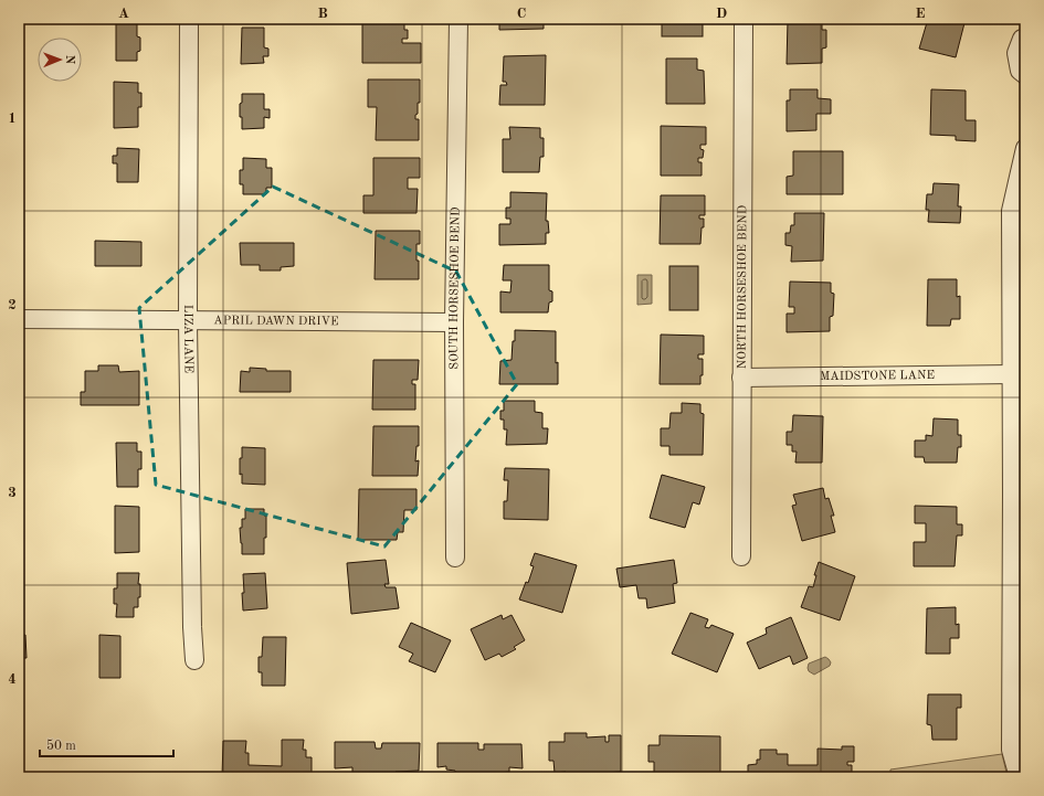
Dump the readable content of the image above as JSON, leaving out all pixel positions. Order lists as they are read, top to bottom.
{
  "streets": {
    "street": [
      "NORTH HORSESHOE BEND",
      "SOUTH HORSESHOE BEND",
      "APRIL DAWN DRIVE",
      "LIZA LANE",
      "MAIDSTONE LANE"
    ]
  },
  "crossings": [
    ["NORTH HORSESHOE BEND", "MAIDSTONE LANE"],
    ["SOUTH HORSESHOE BEND", "APRIL DAWN DRIVE"],
    ["APRIL DAWN DRIVE", "LIZA LANE"]
  ],
  "scale_bar": "50 m",
  "north": "right",
  "grid": {
    "columns": [
      "A",
      "B",
      "C",
      "D",
      "E"
    ],
    "rows": [
      "1",
      "2",
      "3",
      "4"
    ]
  }
}
